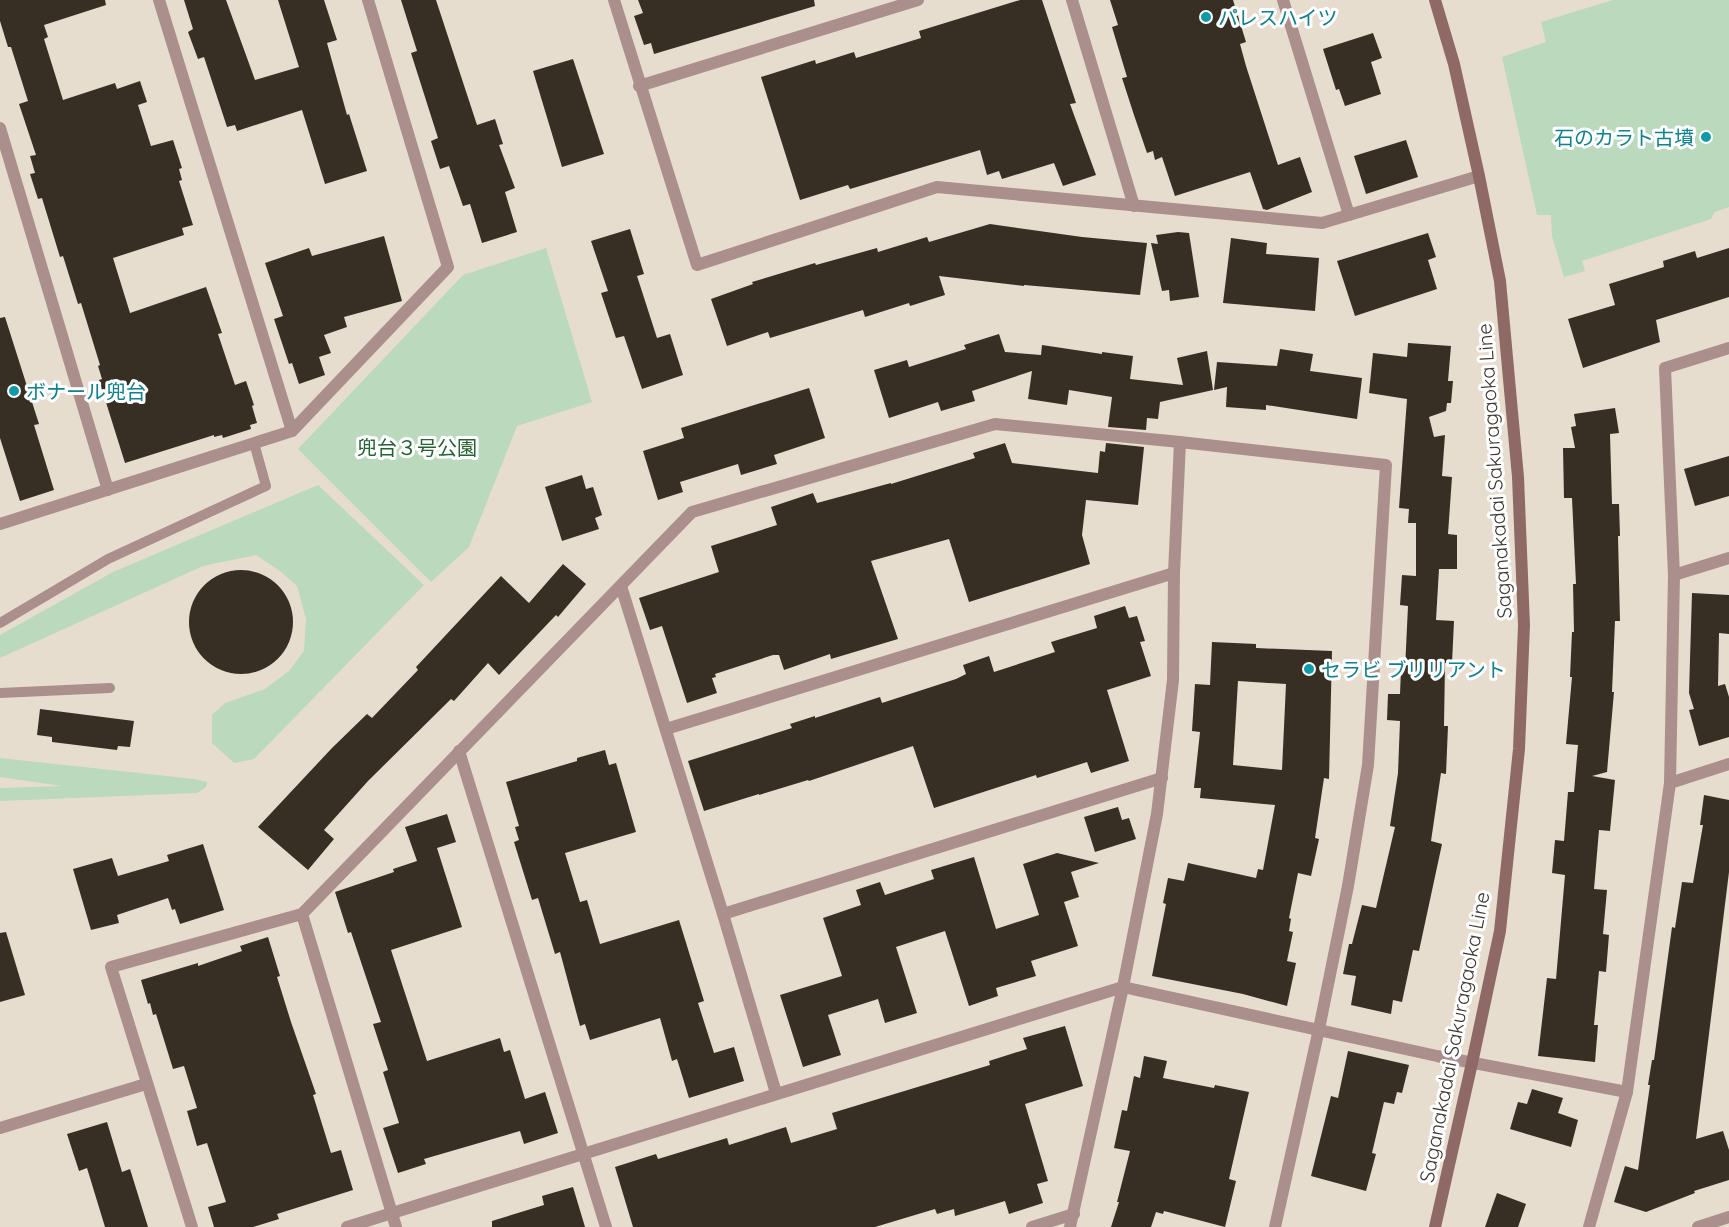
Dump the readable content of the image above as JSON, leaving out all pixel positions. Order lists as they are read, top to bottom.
{
  "streets": {
    "main road": ["Saganakadai Sakuragaoka Line"]
  },
  "parks": ["兜台３号公園"],
  "places": [
    "パレスハイツ",
    "石のカラト古墳",
    "ボナール兜台",
    "セラビ ブリリアント"
  ]
}
